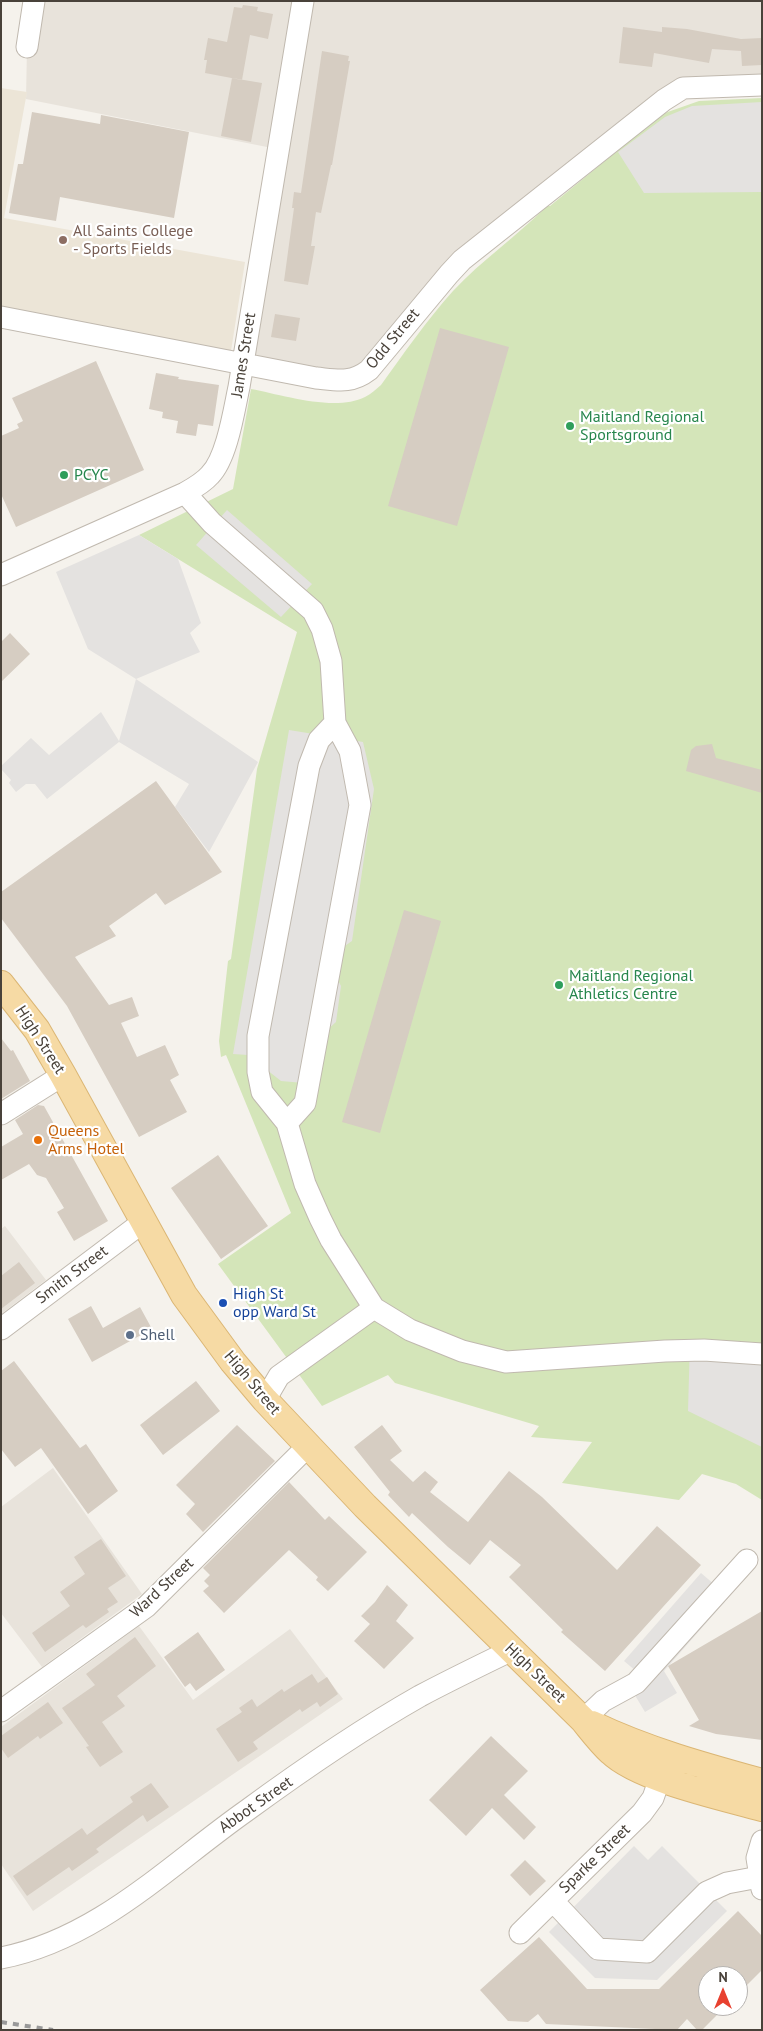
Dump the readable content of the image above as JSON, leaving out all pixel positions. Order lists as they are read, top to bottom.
{
  "streets": {
    "main road": ["High Street"],
    "street": [
      "Odd Street",
      "James Street",
      "Smith Street",
      "Ward Street",
      "Abbot Street",
      "Sparke Street"
    ]
  },
  "crossings": [
    ["Odd Street", "James Street"],
    ["High Street", "Smith Street"],
    ["High Street", "Ward Street"],
    ["High Street", "Abbot Street"],
    ["High Street", "Sparke Street"]
  ],
  "places": [
    "All Saints College - Sports Fields",
    "Maitland Regional Sportsground",
    "PCYC",
    "Maitland Regional Athletics Centre",
    "Queens Arms Hotel",
    "High St opp Ward St",
    "Shell"
  ],
  "north": "top"
}
